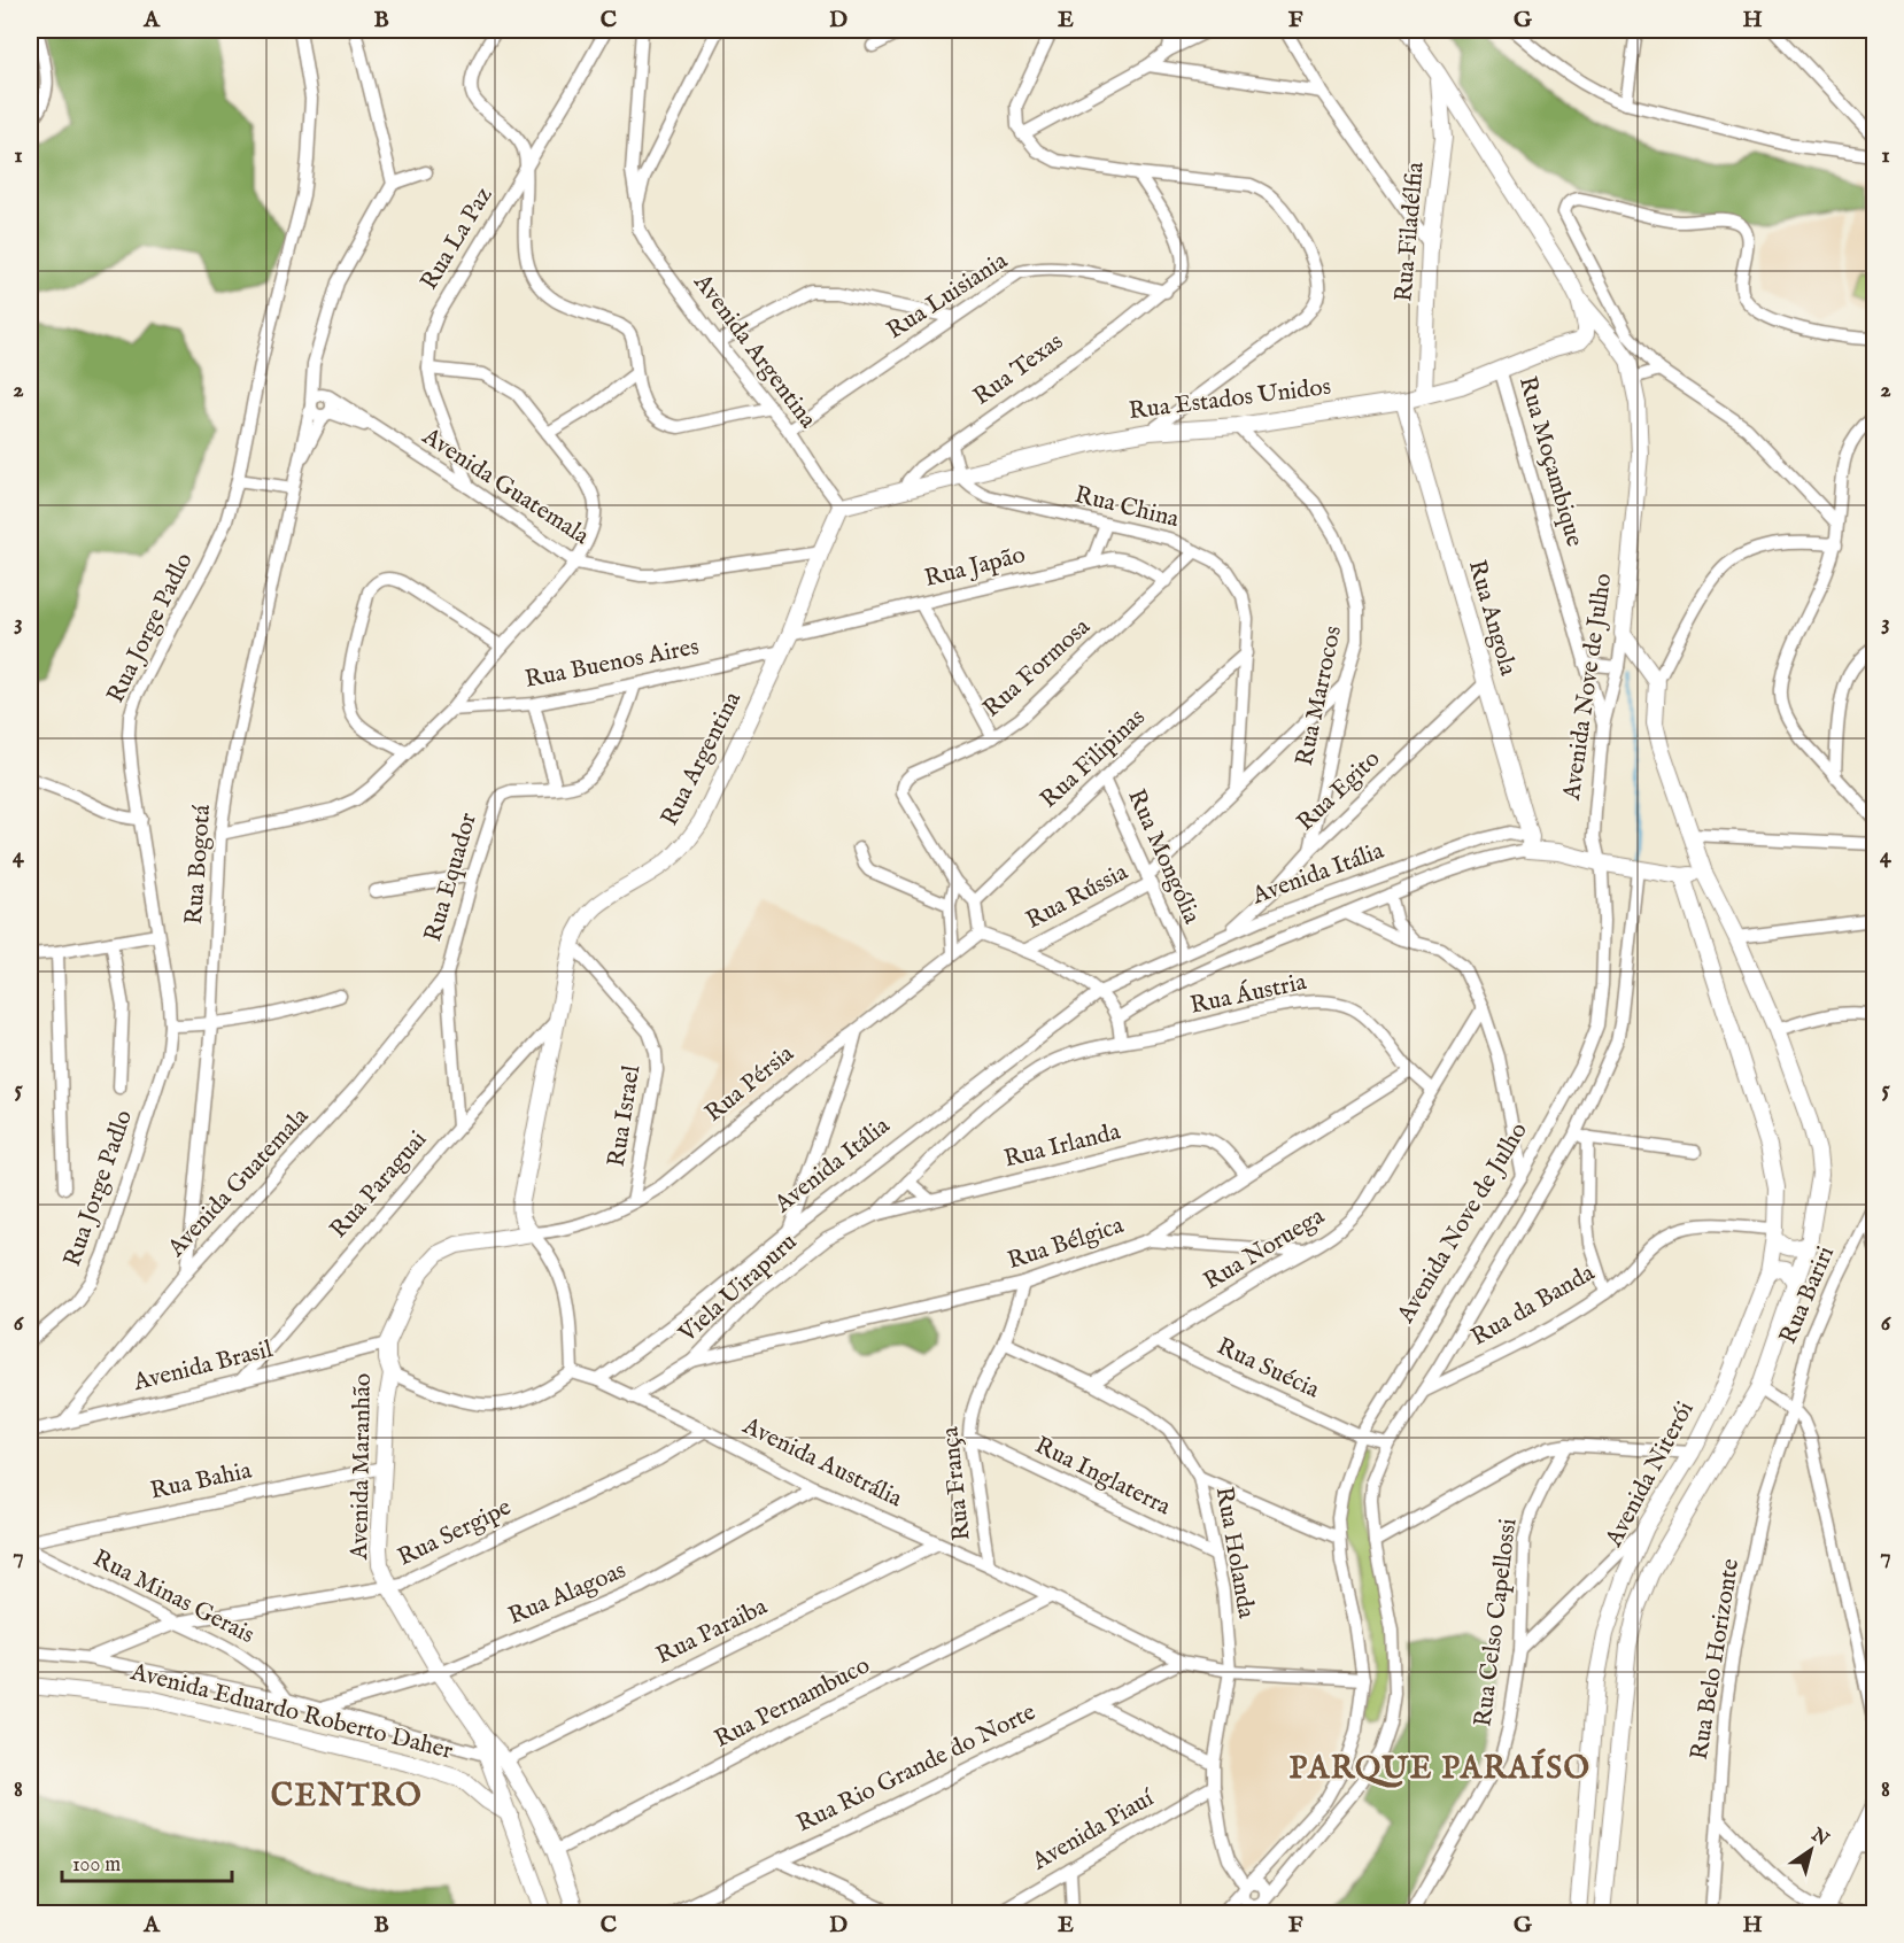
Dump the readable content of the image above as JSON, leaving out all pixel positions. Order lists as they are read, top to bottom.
{
  "streets": {
    "main road": [
      "Rua Filadélfia",
      "Rua Estados Unidos",
      "Rua Angola",
      "Avenida Nove de Julho",
      "Rua Argentina",
      "Avenida Itália",
      "Avenida Maranhão",
      "Avenida Niterói",
      "Avenida Eduardo Roberto Daher"
    ],
    "street": [
      "Rua La Paz",
      "Rua Luisiania",
      "Avenida Argentina",
      "Rua Texas",
      "Rua Moçambique",
      "Avenida Guatemala",
      "Rua China",
      "Rua Japão",
      "Rua Jorge Padlo",
      "Rua Buenos Aires",
      "Rua Formosa",
      "Rua Marrocos",
      "Rua Filipinas",
      "Rua Egito",
      "Rua Mongólia",
      "Rua Bogotá",
      "Rua Equador",
      "Rua Rússia",
      "Rua Áustria",
      "Rua Pérsia",
      "Rua Israel",
      "Rua Irlanda",
      "Rua Paraguai",
      "Rua Bélgica",
      "Rua Noruega",
      "Viela Uirapuru",
      "Rua Bariri",
      "Rua da Banda",
      "Avenida Brasil",
      "Rua Suécia",
      "Avenida Austrália",
      "Rua Inglaterra",
      "Rua Bahia",
      "Rua França",
      "Rua Sergipe",
      "Rua Holanda",
      "Rua Alagoas",
      "Rua Minas Gerais",
      "Rua Celso Capellossi",
      "Rua Paraiba",
      "Rua Belo Horizonte",
      "Rua Pernambuco",
      "Rua Rio Grande do Norte",
      "Avenida Piauí"
    ]
  },
  "crossings": [
    ["Rua Filadélfia", "Rua Estados Unidos"],
    ["Rua Filadélfia", "Avenida Nove de Julho"],
    ["Rua La Paz", "Avenida Guatemala"],
    ["Rua Luisiania", "Avenida Argentina"],
    ["Rua Luisiania", "Rua Texas"],
    ["Avenida Argentina", "Rua Estados Unidos"],
    ["Avenida Argentina", "Rua Argentina"],
    ["Rua Texas", "Rua Estados Unidos"],
    ["Rua Estados Unidos", "Rua Moçambique"],
    ["Rua Estados Unidos", "Rua China"],
    ["Rua Estados Unidos", "Rua Angola"],
    ["Rua Estados Unidos", "Avenida Nove de Julho"],
    ["Rua Estados Unidos", "Rua Marrocos"],
    ["Rua Estados Unidos", "Rua Argentina"],
    ["Rua Moçambique", "Avenida Nove de Julho"],
    ["Avenida Guatemala", "Rua Buenos Aires"],
    ["Avenida Guatemala", "Rua Argentina"],
    ["Avenida Guatemala", "Rua Bogotá"],
    ["Avenida Guatemala", "Rua Equador"],
    ["Avenida Guatemala", "Avenida Brasil"],
    ["Rua China", "Rua Formosa"],
    ["Rua China", "Rua Filipinas"],
    ["Rua China", "Rua Rússia"],
    ["Rua Japão", "Rua Formosa"],
    ["Rua Japão", "Rua Argentina"],
    ["Rua Angola", "Rua Egito"],
    ["Rua Angola", "Avenida Itália"],
    ["Rua Buenos Aires", "Rua Argentina"],
    ["Rua Buenos Aires", "Rua Bogotá"],
    ["Rua Buenos Aires", "Rua Equador"],
    ["Rua Formosa", "Rua Filipinas"],
    ["Avenida Nove de Julho", "Avenida Itália"],
    ["Avenida Nove de Julho", "Rua Suécia"],
    ["Avenida Nove de Julho", "Avenida Austrália"],
    ["Avenida Nove de Julho", "Rua Holanda"],
    ["Rua Marrocos", "Rua Egito"],
    ["Rua Marrocos", "Rua Rússia"],
    ["Rua Argentina", "Rua Pérsia"],
    ["Rua Argentina", "Rua Israel"],
    ["Rua Argentina", "Rua Paraguai"],
    ["Rua Argentina", "Avenida Brasil"],
    ["Rua Argentina", "Avenida Austrália"],
    ["Rua Argentina", "Avenida Maranhão"],
    ["Rua Filipinas", "Rua Mongólia"],
    ["Rua Egito", "Avenida Itália"],
    ["Rua Mongólia", "Avenida Itália"],
    ["Rua Mongólia", "Rua Rússia"],
    ["Avenida Itália", "Avenida Austrália"],
    ["Avenida Itália", "Avenida Niterói"],
    ["Rua Equador", "Rua Paraguai"],
    ["Rua Áustria", "Rua Bélgica"],
    ["Rua Áustria", "Rua Noruega"],
    ["Rua Pérsia", "Rua Israel"],
    ["Rua Pérsia", "Avenida Brasil"],
    ["Rua Pérsia", "Avenida Austrália"],
    ["Rua Pérsia", "Avenida Maranhão"],
    ["Rua Irlanda", "Rua Bélgica"],
    ["Rua Irlanda", "Viela Uirapuru"],
    ["Rua Paraguai", "Avenida Brasil"],
    ["Rua Bélgica", "Viela Uirapuru"],
    ["Rua Bélgica", "Rua França"],
    ["Rua Noruega", "Rua Suécia"],
    ["Rua Noruega", "Rua Holanda"],
    ["Viela Uirapuru", "Avenida Austrália"],
    ["Rua Bariri", "Rua Belo Horizonte"],
    ["Rua da Banda", "Avenida Niterói"],
    ["Avenida Brasil", "Avenida Austrália"],
    ["Avenida Brasil", "Avenida Maranhão"],
    ["Avenida Austrália", "Avenida Maranhão"],
    ["Avenida Austrália", "Rua França"],
    ["Avenida Austrália", "Rua Sergipe"],
    ["Avenida Austrália", "Rua Holanda"],
    ["Avenida Austrália", "Rua Alagoas"],
    ["Avenida Austrália", "Rua Paraiba"],
    ["Avenida Austrália", "Rua Pernambuco"],
    ["Avenida Austrália", "Rua Rio Grande do Norte"],
    ["Avenida Maranhão", "Rua Bahia"],
    ["Avenida Maranhão", "Rua Sergipe"],
    ["Avenida Maranhão", "Rua Alagoas"],
    ["Avenida Maranhão", "Rua Paraiba"],
    ["Avenida Maranhão", "Rua Pernambuco"],
    ["Rua Inglaterra", "Rua França"],
    ["Rua Inglaterra", "Rua Holanda"],
    ["Rua França", "Rua Holanda"],
    ["Rua Sergipe", "Rua Minas Gerais"],
    ["Rua Holanda", "Avenida Piauí"]
  ],
  "districts": ["PARQUE PARAÍSO", "CENTRO"],
  "scale_bar": "100 m",
  "north": "top right",
  "grid": {
    "columns": [
      "A",
      "B",
      "C",
      "D",
      "E",
      "F",
      "G",
      "H"
    ],
    "rows": [
      "1",
      "2",
      "3",
      "4",
      "5",
      "6",
      "7",
      "8"
    ]
  }
}
